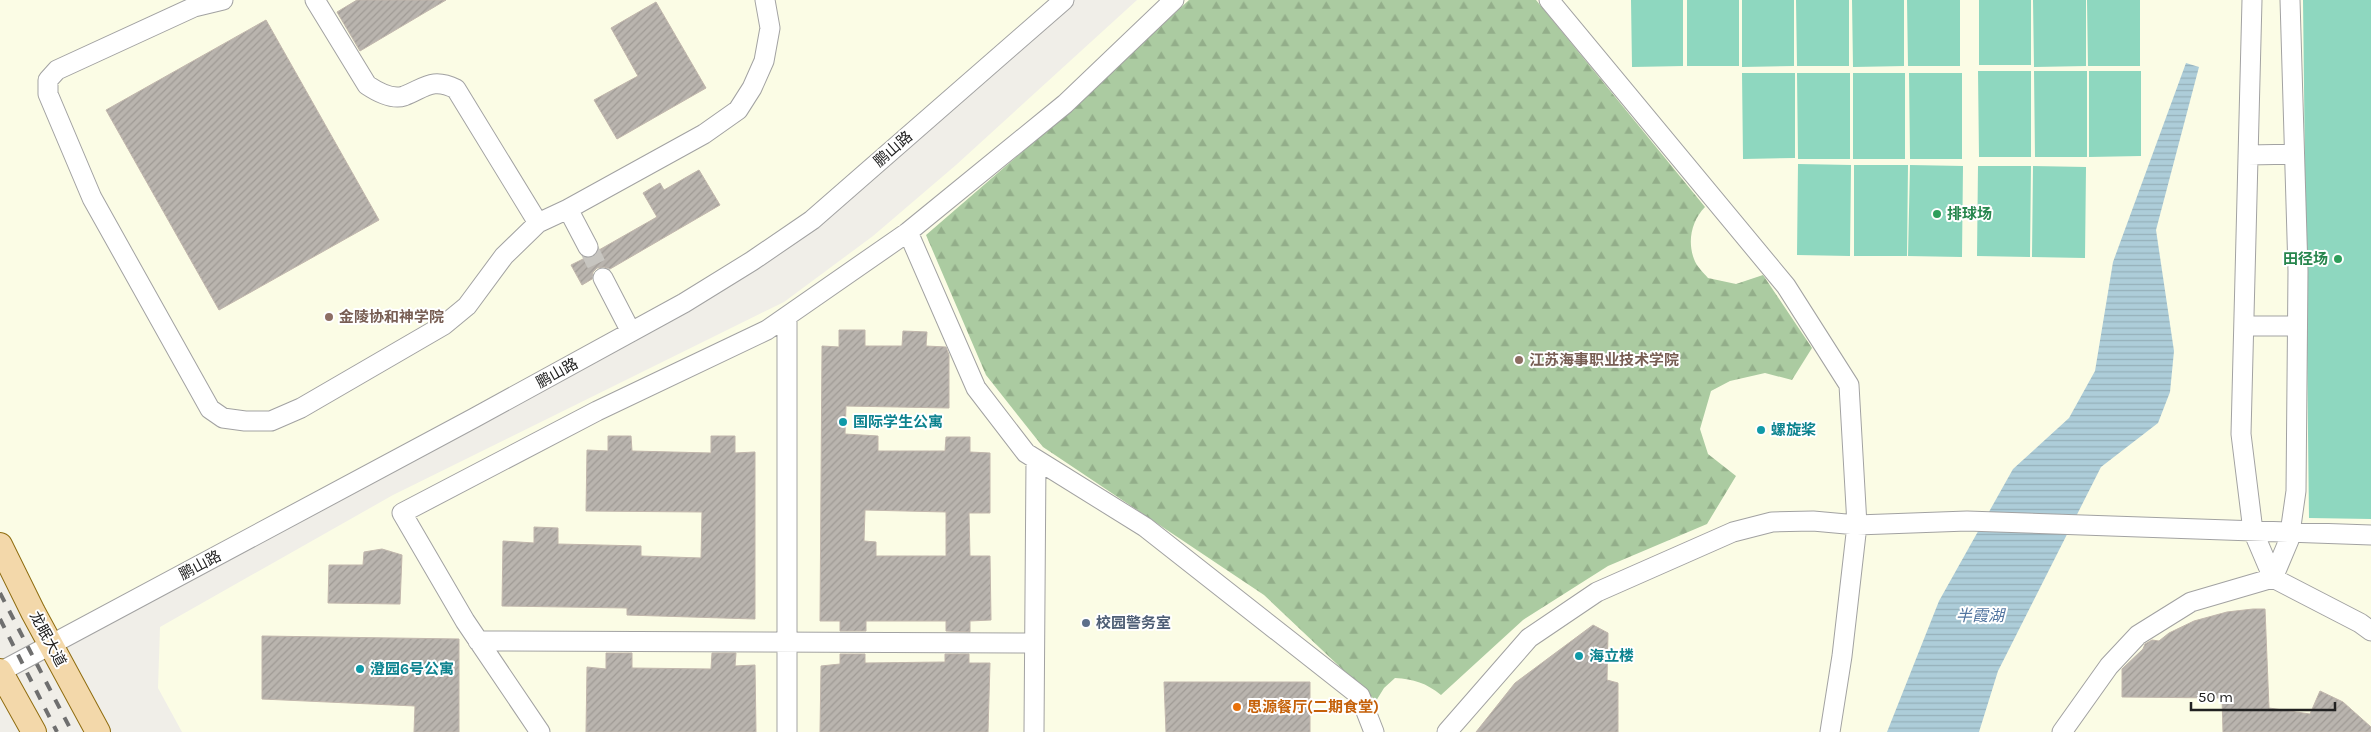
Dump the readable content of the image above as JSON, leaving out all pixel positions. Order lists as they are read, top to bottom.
{
  "streets": {
    "main road": ["龙眠大道"],
    "street": ["鹏山路"]
  },
  "crossings": [
    ["鹏山路", "龙眠大道"]
  ],
  "water": ["半霞湖"],
  "places": [
    "排球场",
    "田径场",
    "金陵协和神学院",
    "江苏海事职业技术学院",
    "国际学生公寓",
    "螺旋桨",
    "校园警务室",
    "海立楼",
    "澄园6号公寓",
    "思源餐厅(二期食堂)"
  ],
  "scale_bar": "50 m"
}
